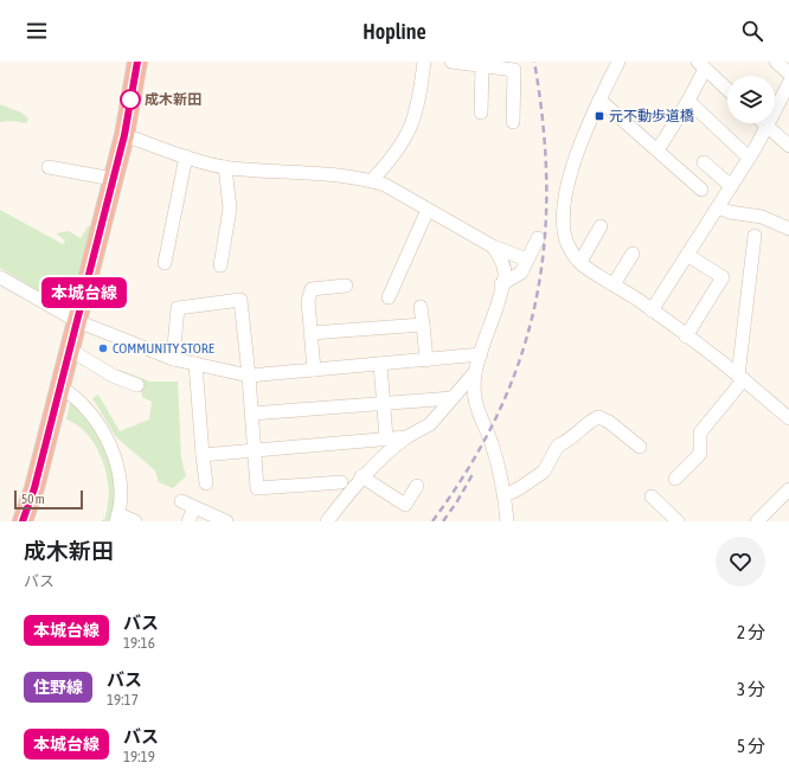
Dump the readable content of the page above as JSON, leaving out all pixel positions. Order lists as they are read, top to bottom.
{
  "places": {
    "other": ["成木新田", "COMMUNITY STORE"],
    "transit": ["元不動歩道橋"]
  },
  "lines": ["bus line 本城台線"],
  "scale_bar": "50 m",
  "page": {
    "header": "Hopline",
    "on_map": "本城台線",
    "scale": "50 m",
    "heading": ["成木新田", "バス"],
    "list": [
      {
        "mark": "本城台線",
        "name": "バス",
        "note": "19:16",
        "value": "2 分"
      },
      {
        "mark": "住野線",
        "name": "バス",
        "note": "19:17",
        "value": "3 分"
      },
      {
        "mark": "本城台線",
        "name": "バス",
        "note": "19:19",
        "value": "5 分"
      }
    ]
  }
}
